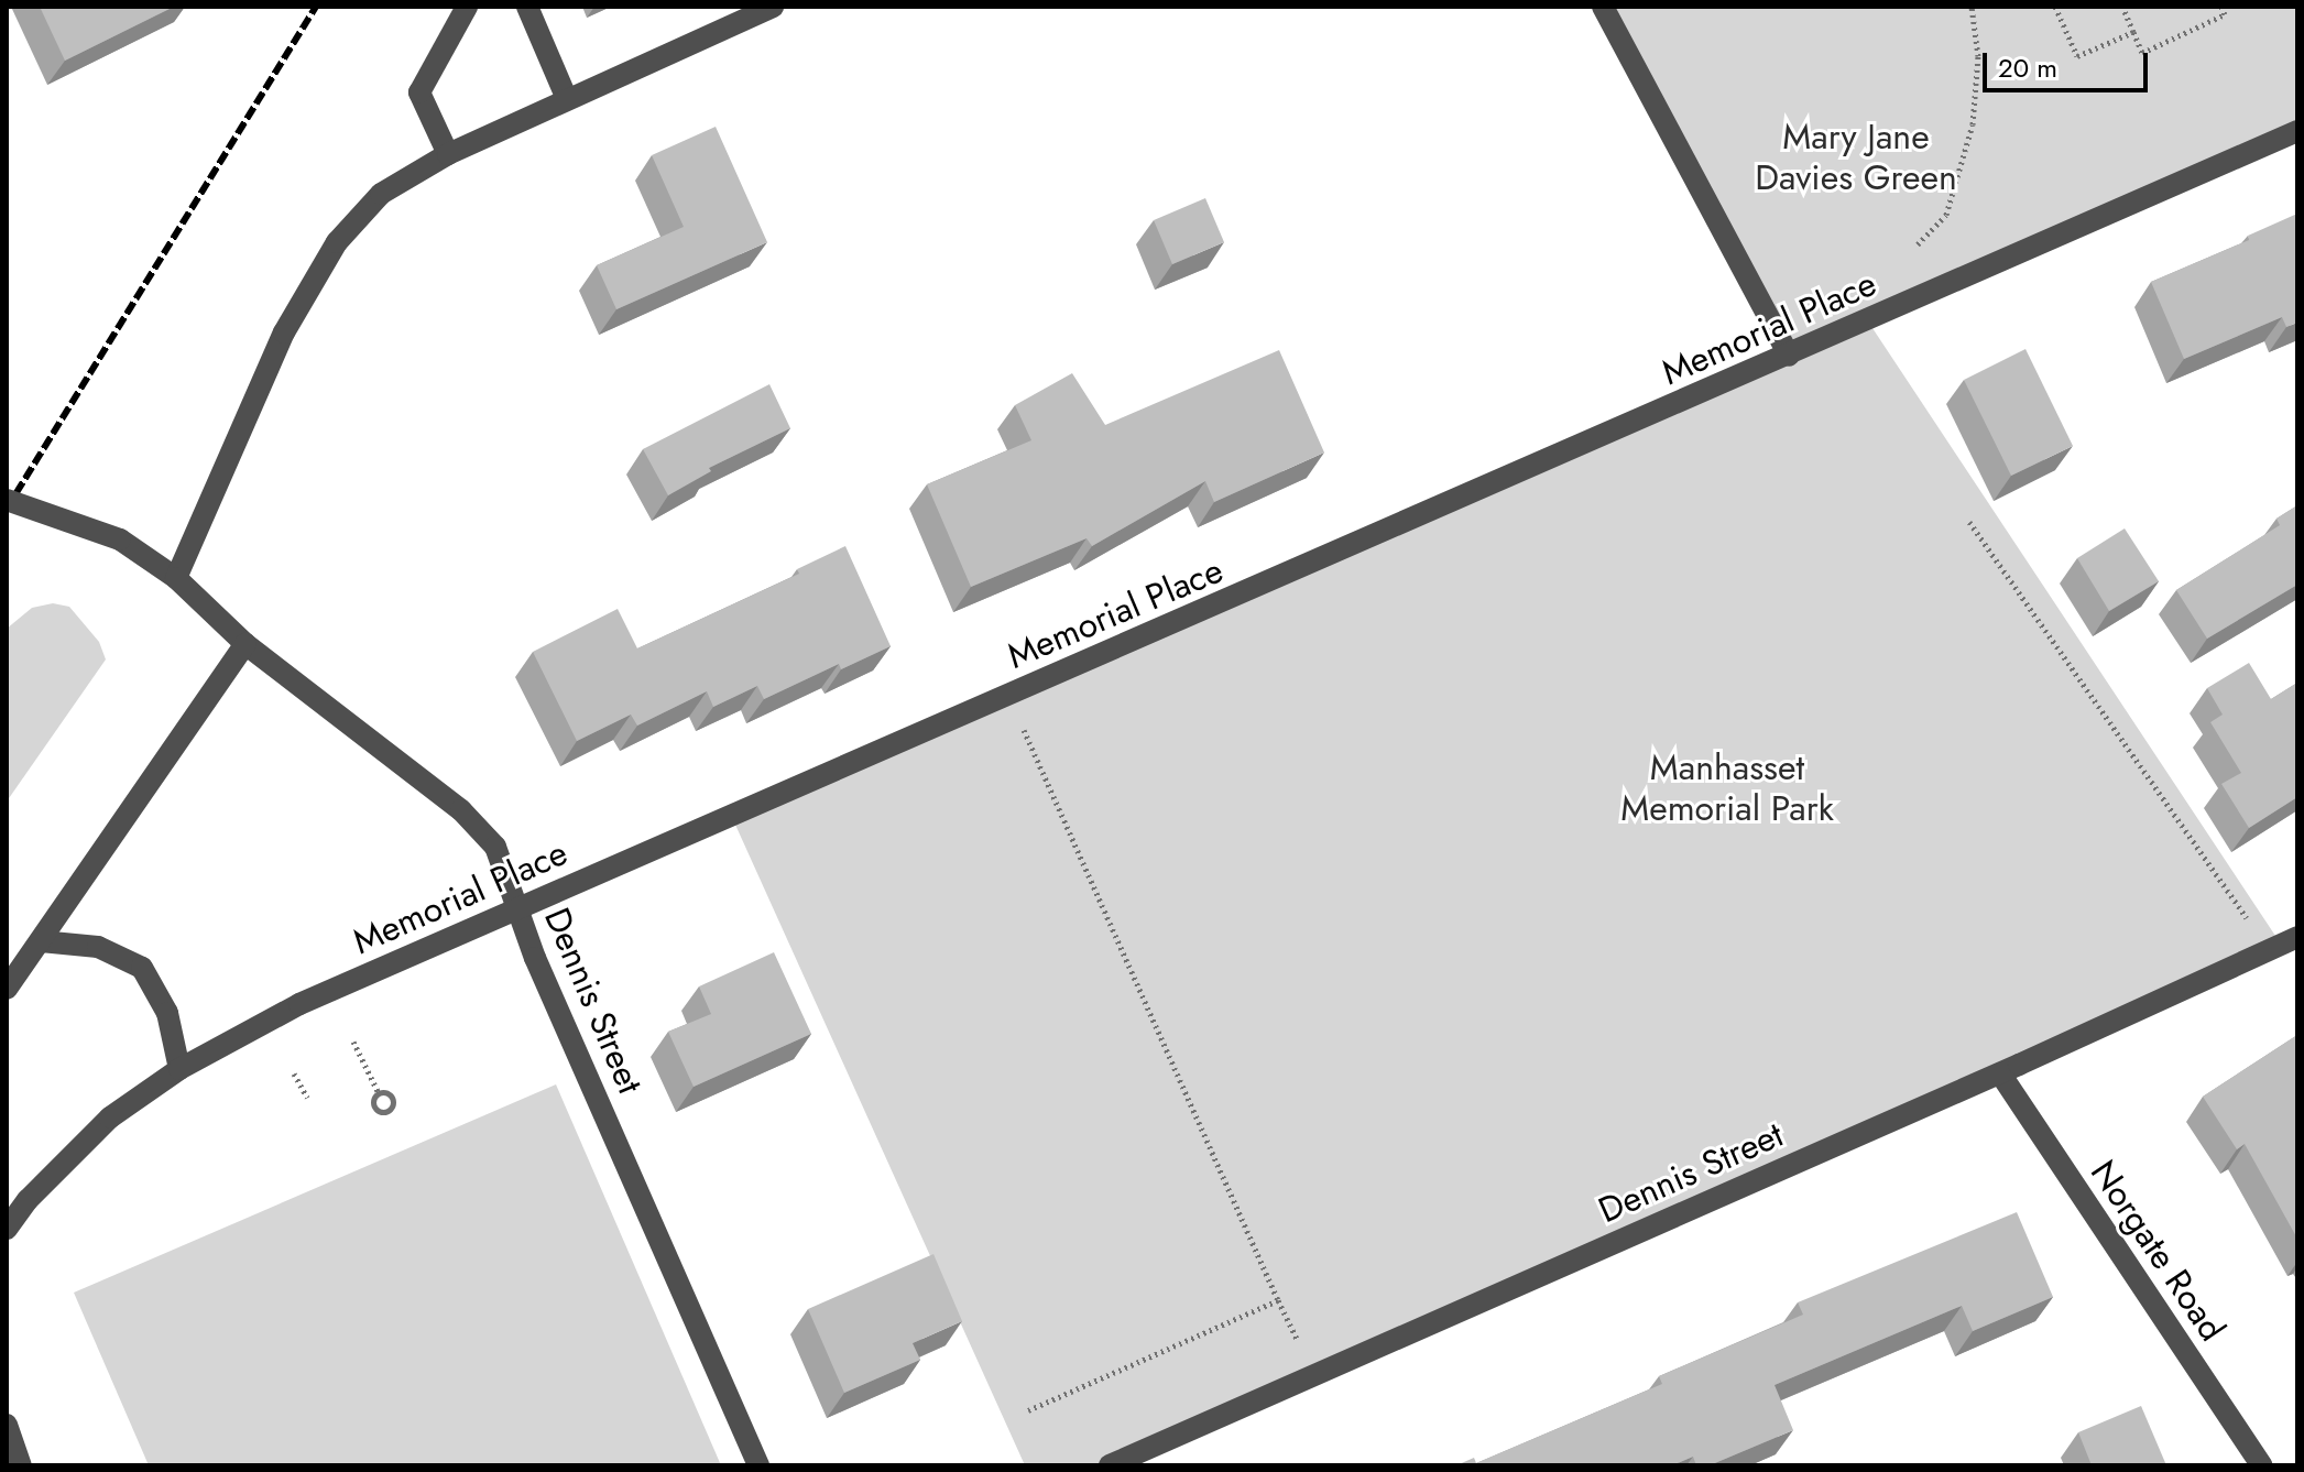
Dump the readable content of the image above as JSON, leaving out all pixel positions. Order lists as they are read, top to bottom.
{
  "streets": {
    "street": ["Memorial Place", "Dennis Street", "Norgate Road"]
  },
  "crossings": [
    ["Memorial Place", "Dennis Street"],
    ["Dennis Street", "Norgate Road"]
  ],
  "parks": ["Mary Jane Davies Green", "Manhasset Memorial Park"],
  "scale_bar": "20 m"
}
